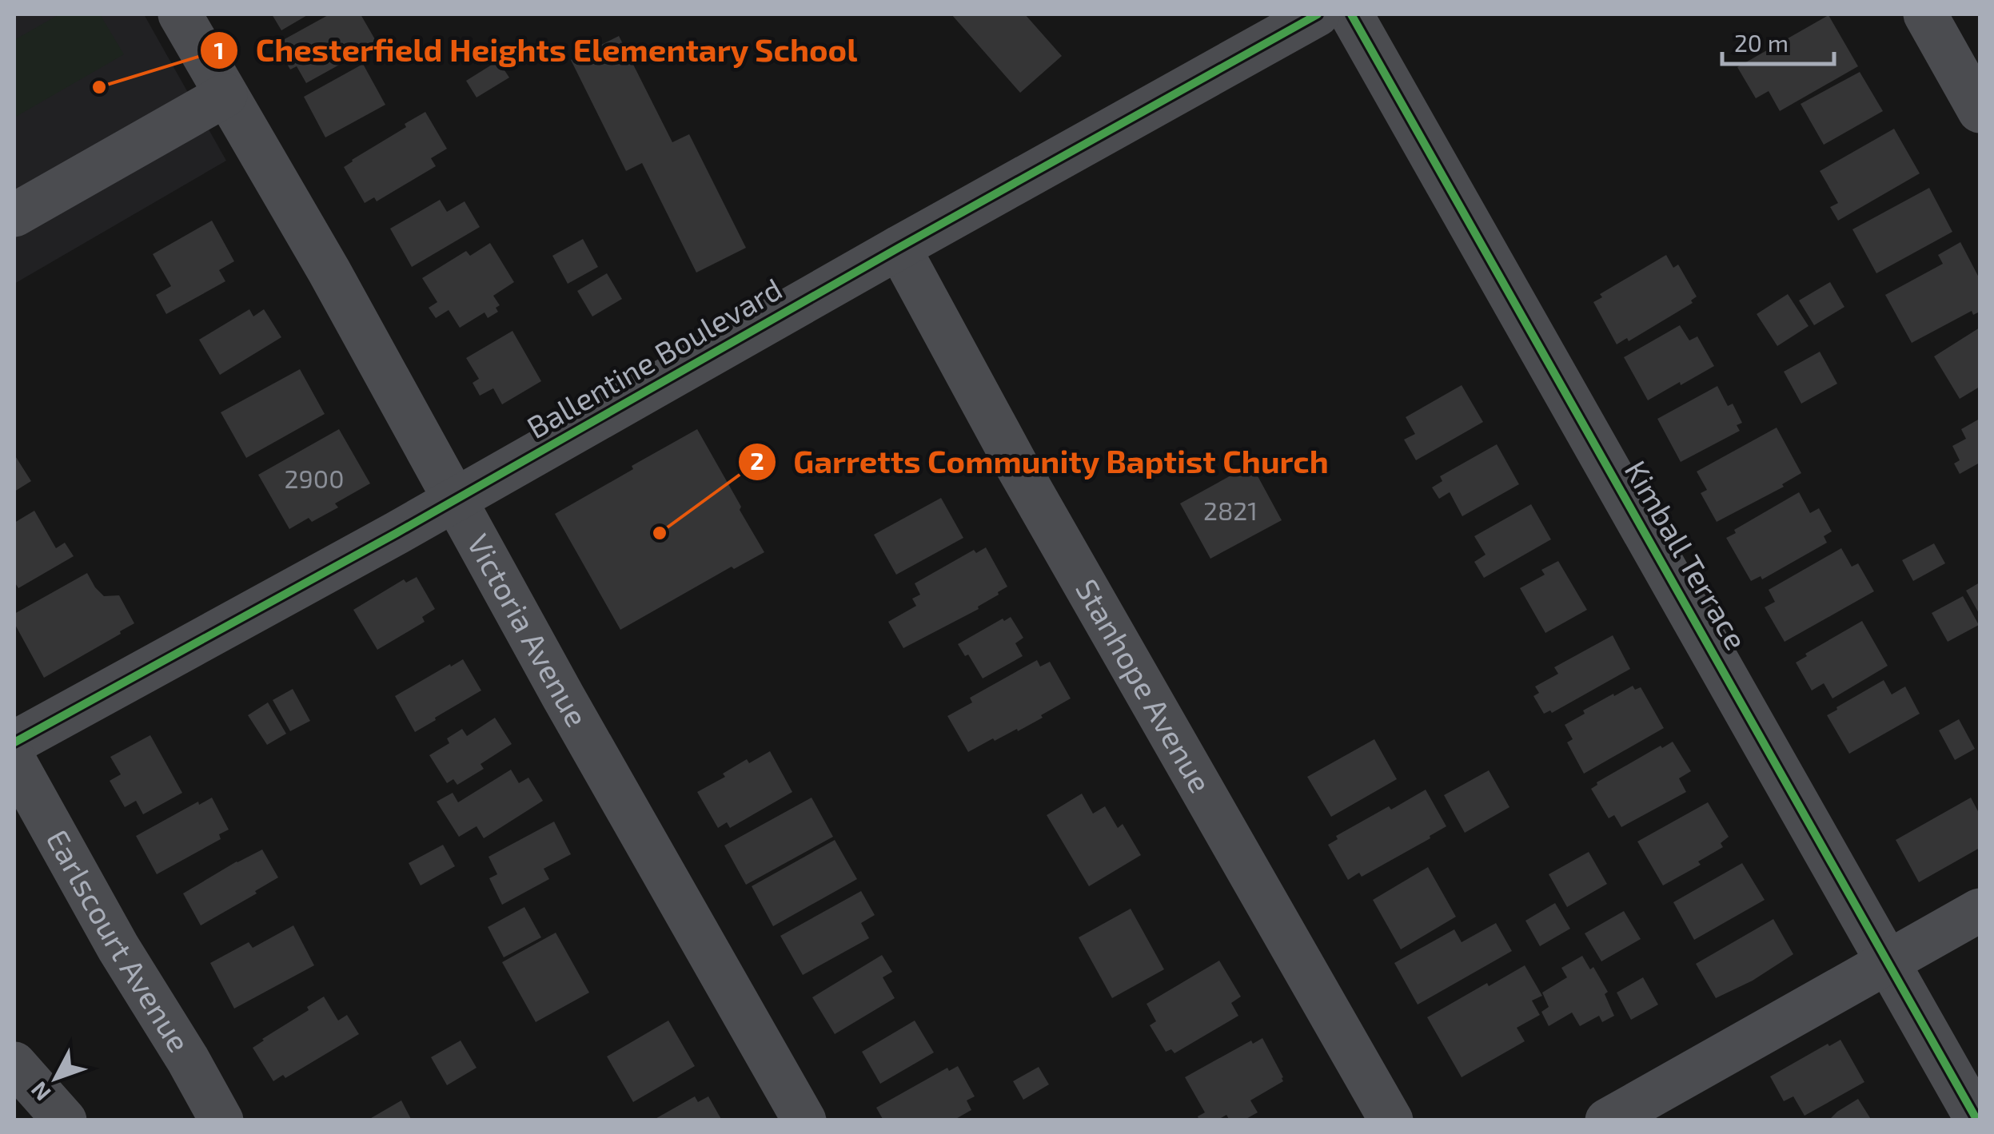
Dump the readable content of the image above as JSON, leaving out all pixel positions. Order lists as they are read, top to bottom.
{
  "streets": {
    "street": [
      "Ballentine Boulevard",
      "Kimball Terrace",
      "Victoria Avenue",
      "Stanhope Avenue",
      "Earlscourt Avenue"
    ]
  },
  "crossings": [
    ["Ballentine Boulevard", "Victoria Avenue"],
    ["Ballentine Boulevard", "Stanhope Avenue"]
  ],
  "places": ["Chesterfield Heights Elementary School", "Garretts Community Baptist Church"],
  "house_numbers": ["2900", "2821"],
  "scale_bar": "20 m",
  "north": "bottom left"
}
